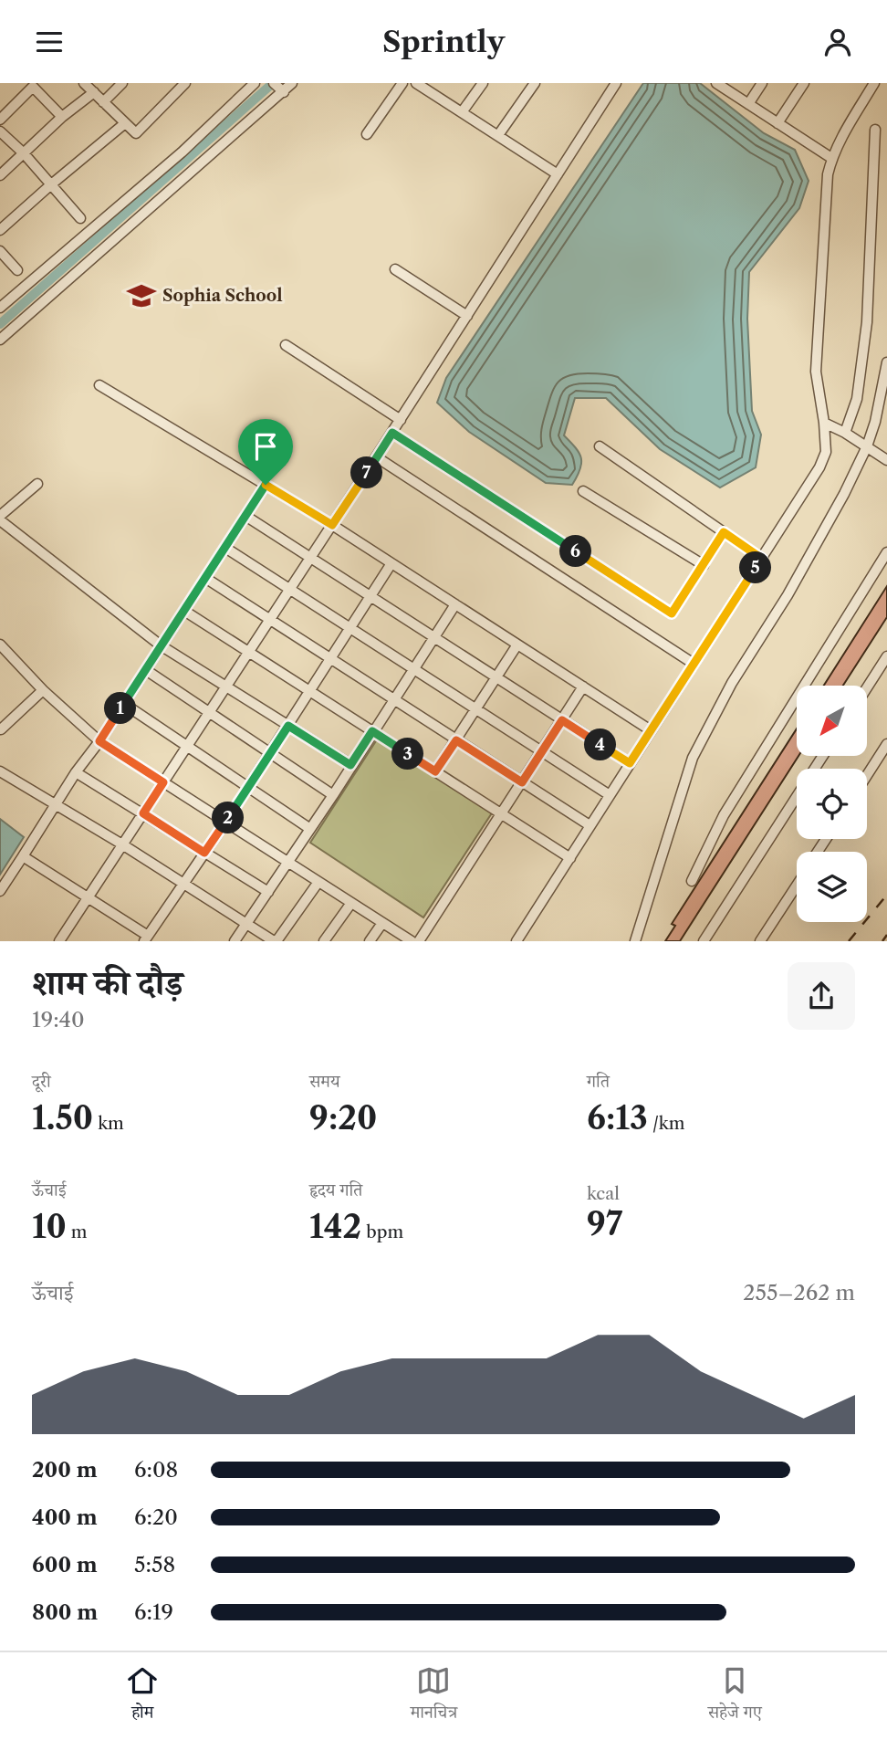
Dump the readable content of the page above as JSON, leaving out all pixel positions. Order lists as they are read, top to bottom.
{
  "places": {
    "school or university": ["Sophia School"]
  },
  "north": "bottom left",
  "page": {
    "header": "Sprintly",
    "pins": [
      "7",
      "6",
      "5",
      "1",
      "4",
      "3",
      "2"
    ],
    "heading": ["शाम की दौड़", "19:40"],
    "stats": [
      ["दूरी", "1.50 km"],
      ["समय", "9:20"],
      ["गति", "6:13 /km"],
      ["ऊँचाई", "10 m"],
      ["हृदय गति", "142 bpm"],
      ["kcal", "97"]
    ],
    "chart": ["ऊँचाई", "255–262 m"],
    "list": [
      {
        "name": "200 m",
        "note": "6:08"
      },
      {
        "name": "400 m",
        "note": "6:20"
      },
      {
        "name": "600 m",
        "note": "5:58"
      },
      {
        "name": "800 m",
        "note": "6:19"
      }
    ],
    "tabs": ["होम", "मानचित्र", "सहेजे गए"]
  }
}
